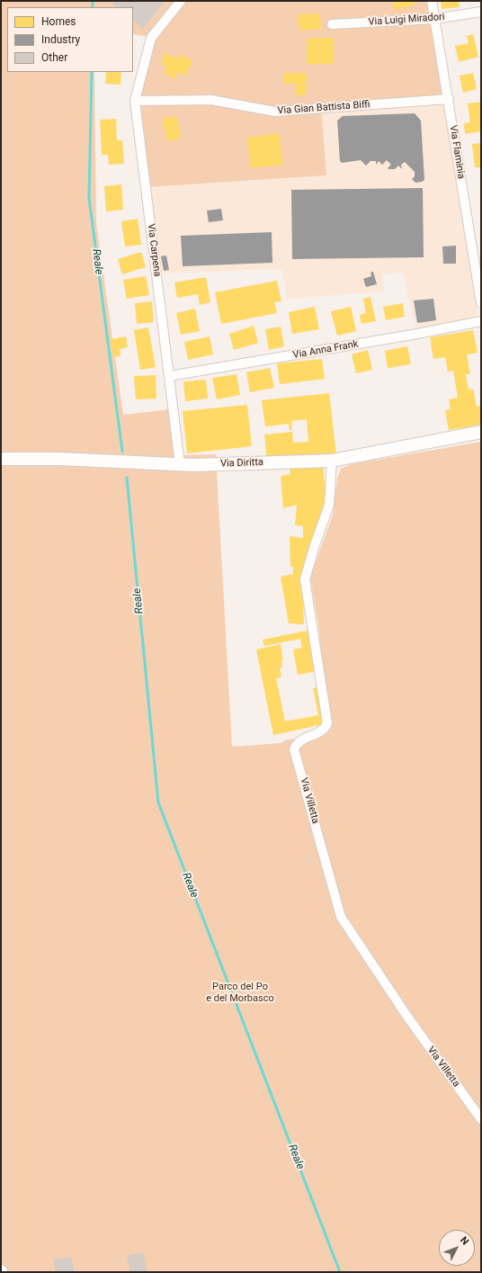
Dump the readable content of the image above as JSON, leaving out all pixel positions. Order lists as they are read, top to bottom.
{
  "streets": {
    "street": [
      "Via Luigi Miradori",
      "Via Gian Battista Biffi",
      "Via Flaminia",
      "Via Carpena",
      "Via Anna Frank",
      "Via Diritta",
      "Via Villetta"
    ]
  },
  "crossings": [
    ["Via Luigi Miradori", "Via Flaminia"],
    ["Via Gian Battista Biffi", "Via Flaminia"],
    ["Via Gian Battista Biffi", "Via Carpena"],
    ["Via Carpena", "Via Anna Frank"],
    ["Via Carpena", "Via Diritta"],
    ["Via Diritta", "Via Villetta"]
  ],
  "water": ["Reale"],
  "parks": ["Parco del Po e del Morbasco"],
  "legend": ["Homes", "Industry", "Other"],
  "north": "top right"
}
